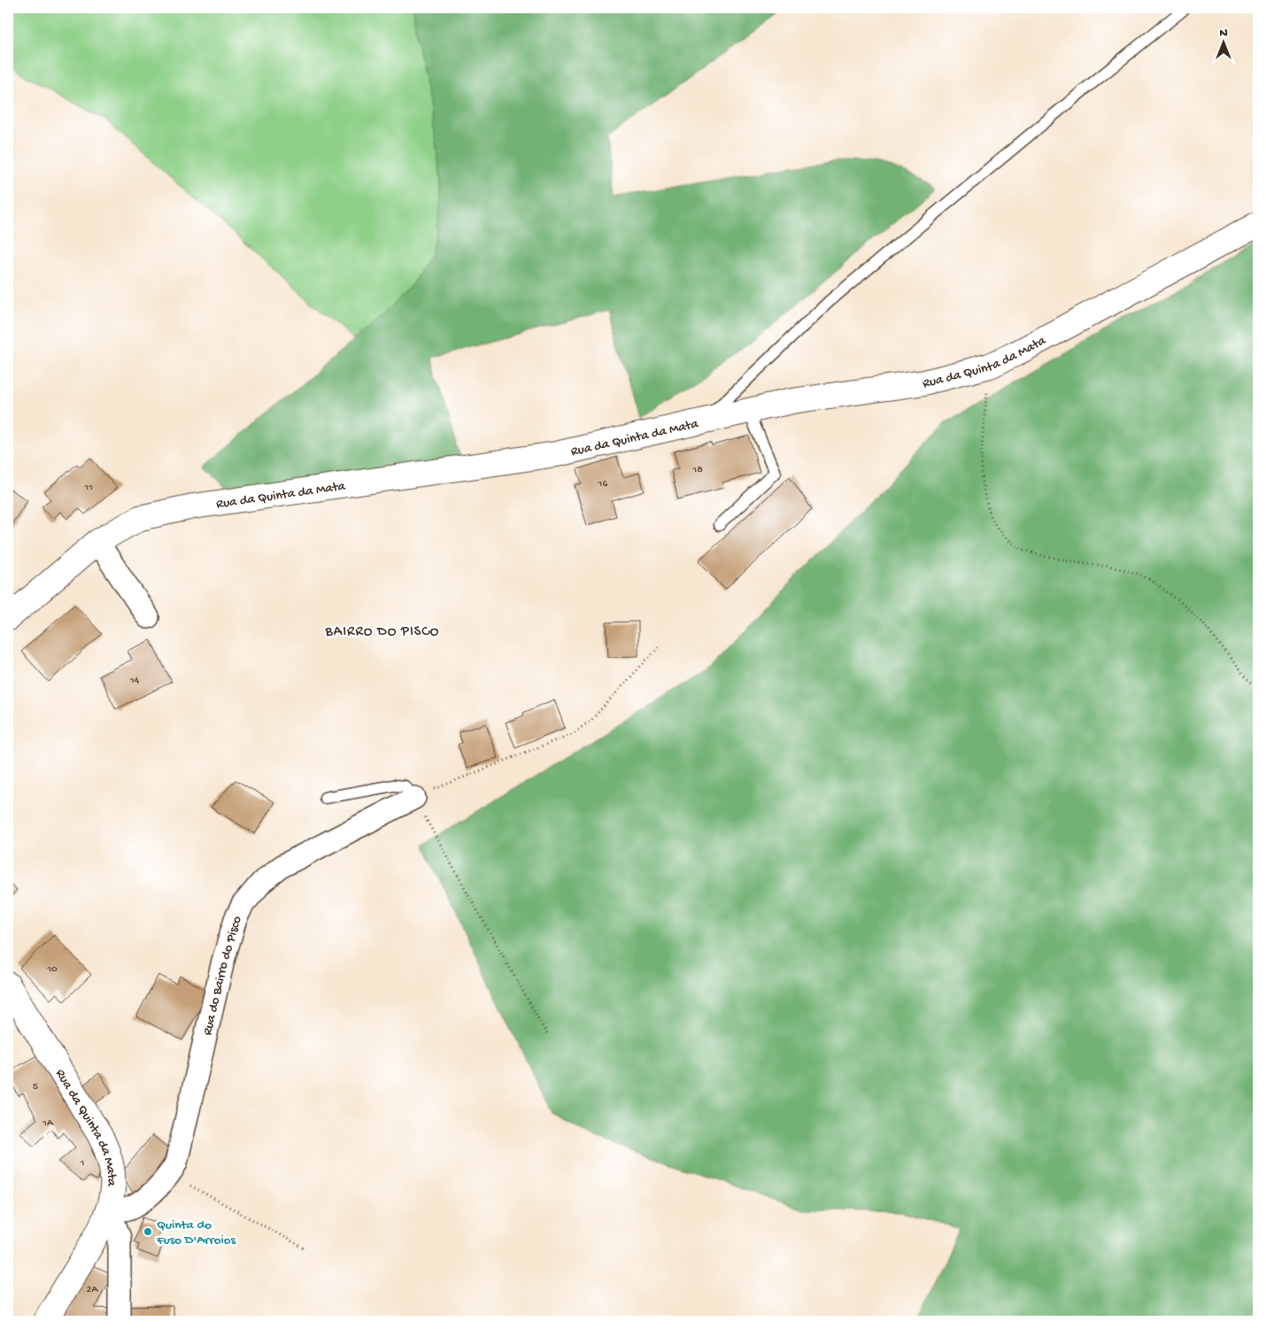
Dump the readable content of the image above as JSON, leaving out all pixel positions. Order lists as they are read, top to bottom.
{
  "streets": {
    "street": ["Rua da Quinta da Mata", "Rua do Bairro do Pisco"]
  },
  "crossings": [
    ["Rua da Quinta da Mata", "Rua do Bairro do Pisco"]
  ],
  "districts": ["BAIRRO DO PISCO"],
  "places": ["Quinta do Fuso D'Arroios"],
  "house_numbers": [
    "18",
    "16",
    "11",
    "14",
    "10",
    "5",
    "1A",
    "1",
    "2A"
  ],
  "north": "top"
}
